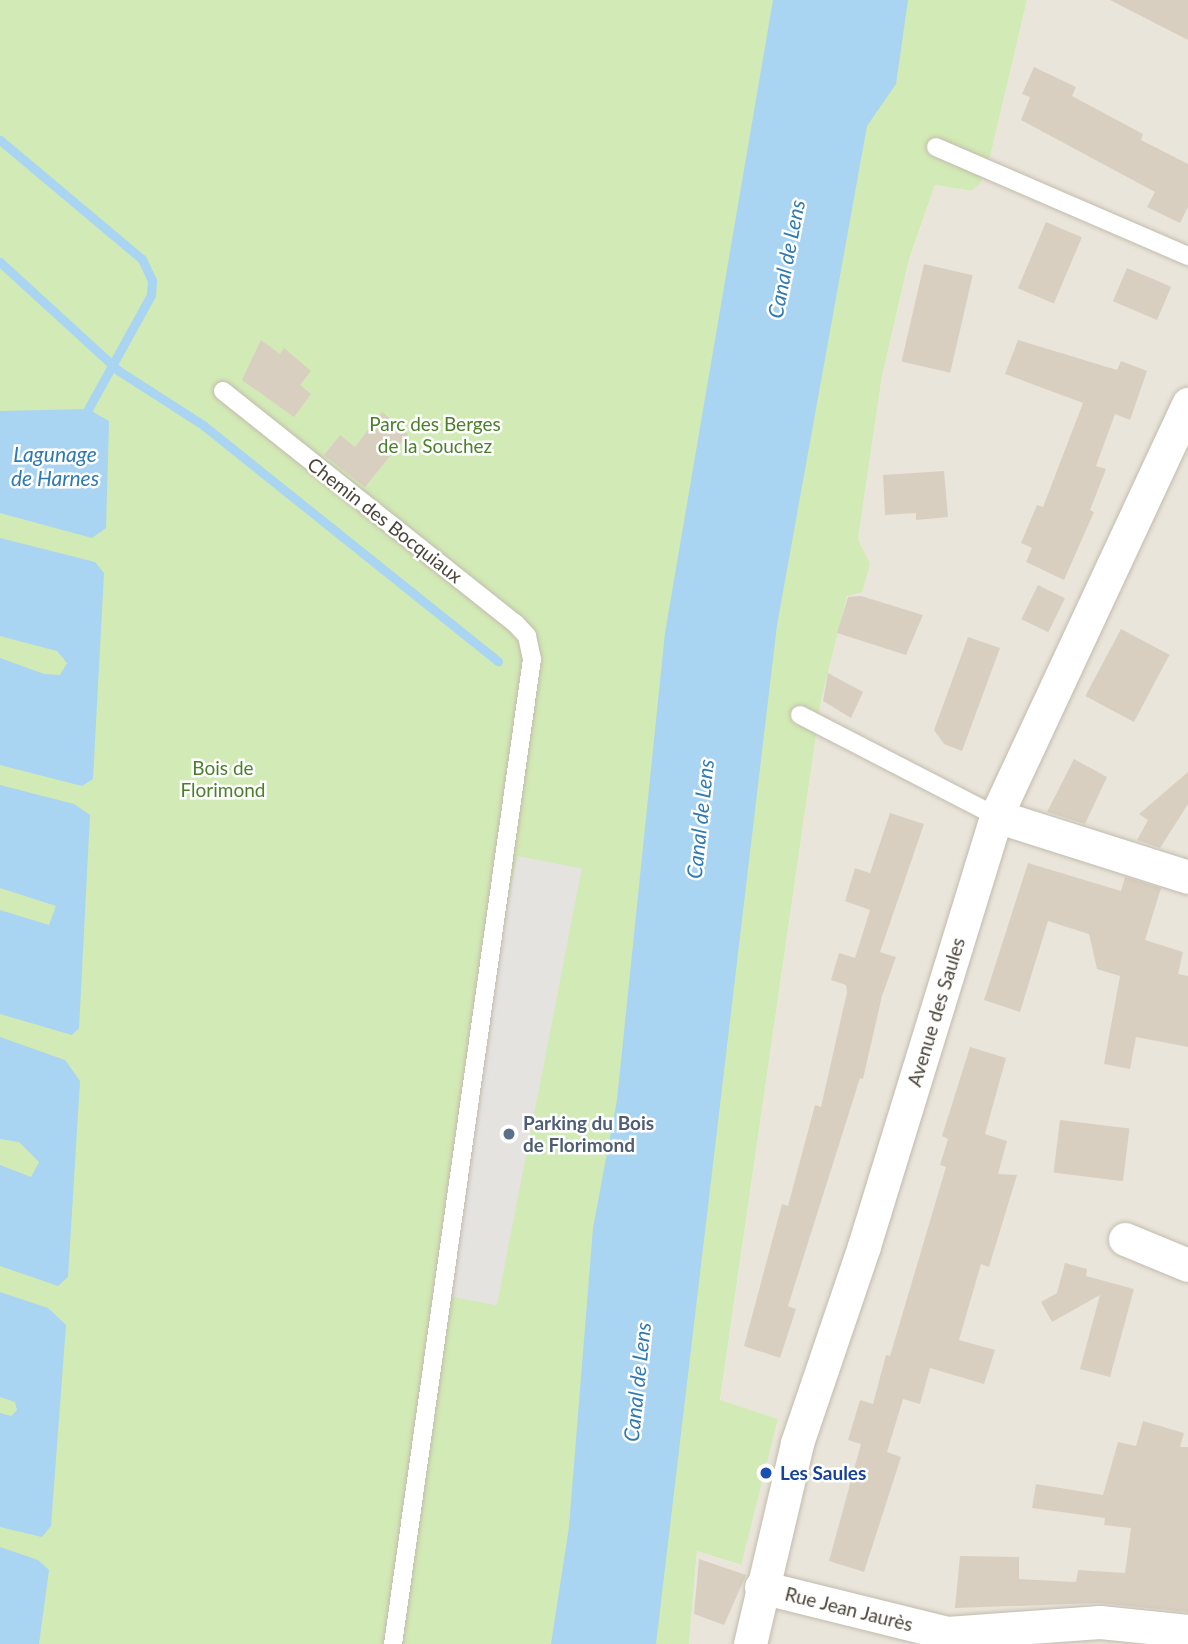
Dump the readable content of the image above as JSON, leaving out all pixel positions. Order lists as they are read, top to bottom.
{
  "streets": {
    "street": ["Avenue des Saules", "Rue Jean Jaurès"],
    "lane": ["Chemin des Bocquiaux"]
  },
  "crossings": [
    ["Avenue des Saules", "Rue Jean Jaurès"]
  ],
  "water": ["Canal de Lens", "Lagunage de Harnes"],
  "parks": ["Parc des Berges de la Souchez", "Bois de Florimond"],
  "places": ["Parking du Bois de Florimond", "Les Saules"]
}
